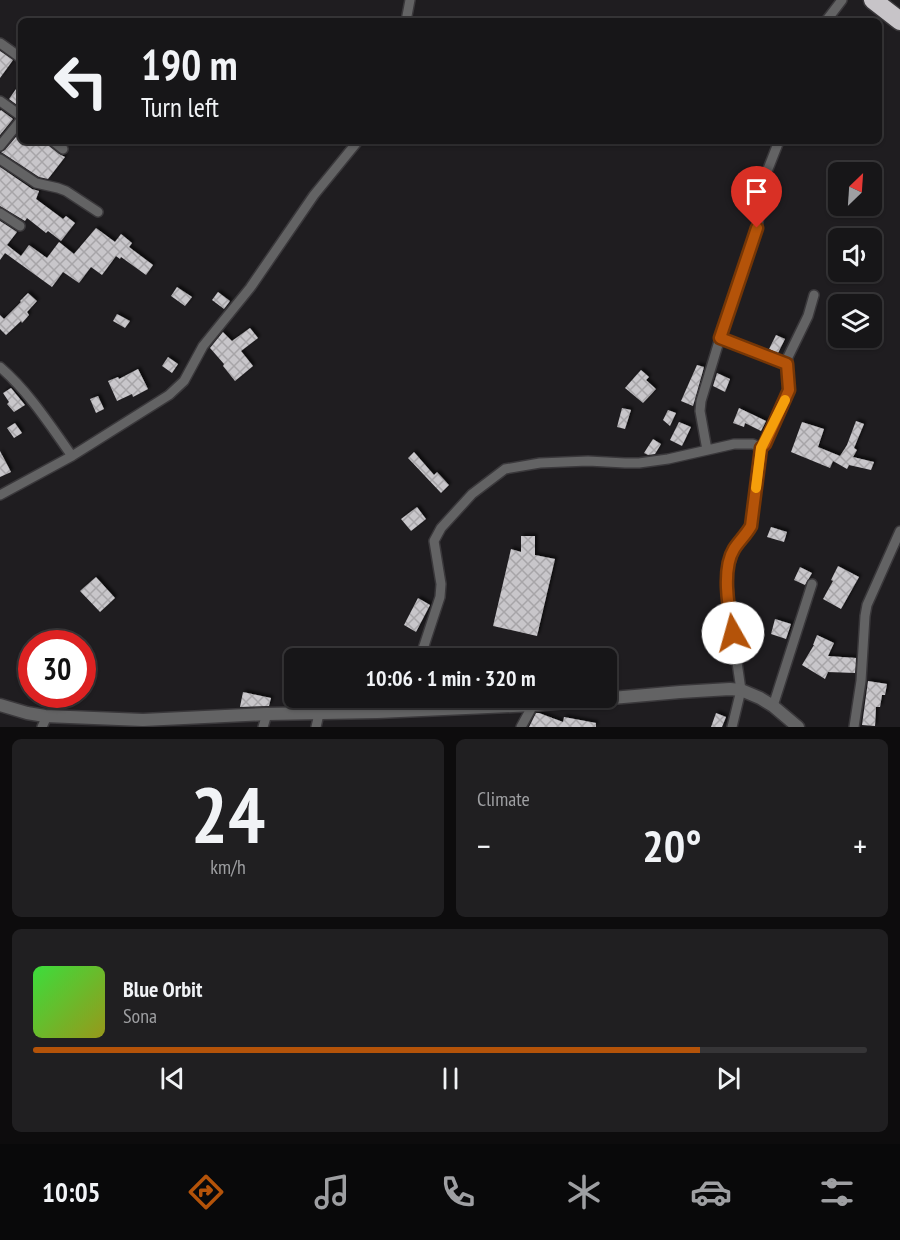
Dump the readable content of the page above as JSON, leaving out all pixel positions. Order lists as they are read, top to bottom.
{
  "north": "top right",
  "page": {
    "turn": ["190 m", "Turn left"],
    "limit": "30",
    "trip": "10:06 · 1 min · 320 m",
    "tile": [
      ["24", "km/h"],
      "Climate"
    ],
    "heat": ["−", "20°", "+"],
    "song": ["Blue Orbit", "Sona"],
    "tabs": "10:05"
  }
}
